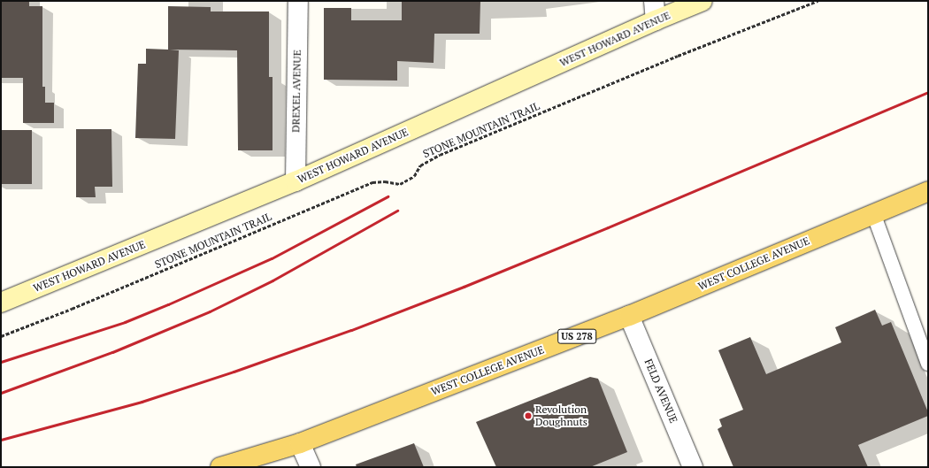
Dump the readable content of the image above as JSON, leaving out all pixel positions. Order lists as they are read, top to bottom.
{
  "streets": {
    "main road": ["WEST HOWARD AVENUE", "WEST COLLEGE AVENUE", "US 278"],
    "street": ["DREXEL AVENUE", "FELD AVENUE"],
    "path": ["STONE MOUNTAIN TRAIL"]
  },
  "crossings": [
    ["WEST HOWARD AVENUE", "DREXEL AVENUE"],
    ["WEST COLLEGE AVENUE", "FELD AVENUE"]
  ],
  "places": ["Revolution Doughnuts"]
}
